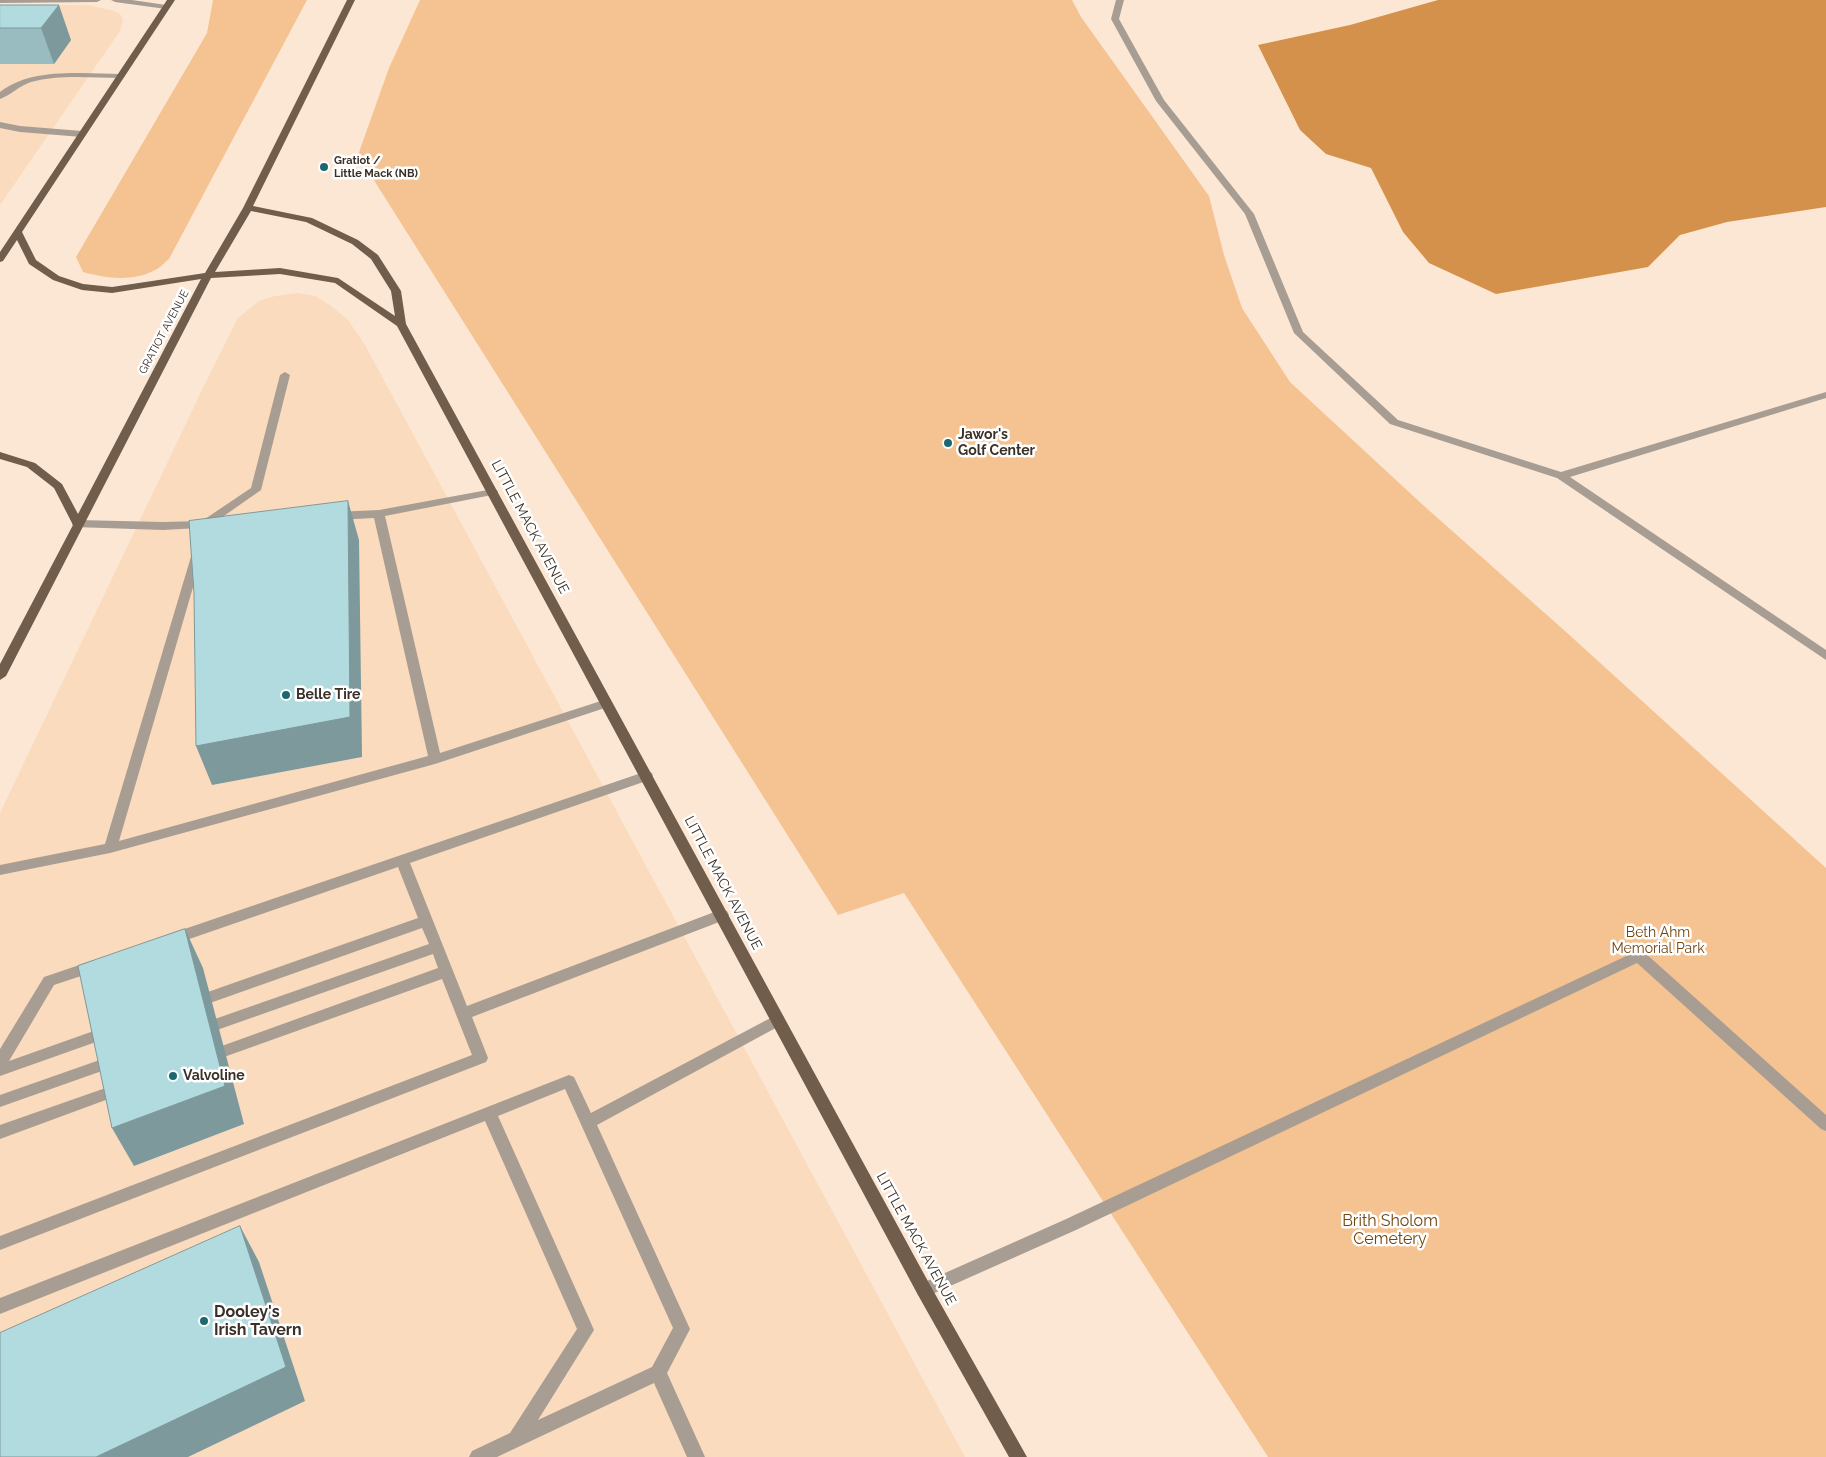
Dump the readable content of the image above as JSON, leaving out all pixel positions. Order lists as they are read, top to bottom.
{
  "streets": {
    "main road": ["GRATIOT AVENUE", "LITTLE MACK AVENUE"]
  },
  "crossings": [
    ["GRATIOT AVENUE", "LITTLE MACK AVENUE"]
  ],
  "parks": ["Beth Ahm Memorial Park", "Brith Sholom Cemetery"],
  "places": [
    "Gratiot / Little Mack (NB)",
    "Jawor's Golf Center",
    "Belle Tire",
    "Valvoline",
    "Dooley's Irish Tavern"
  ]
}
